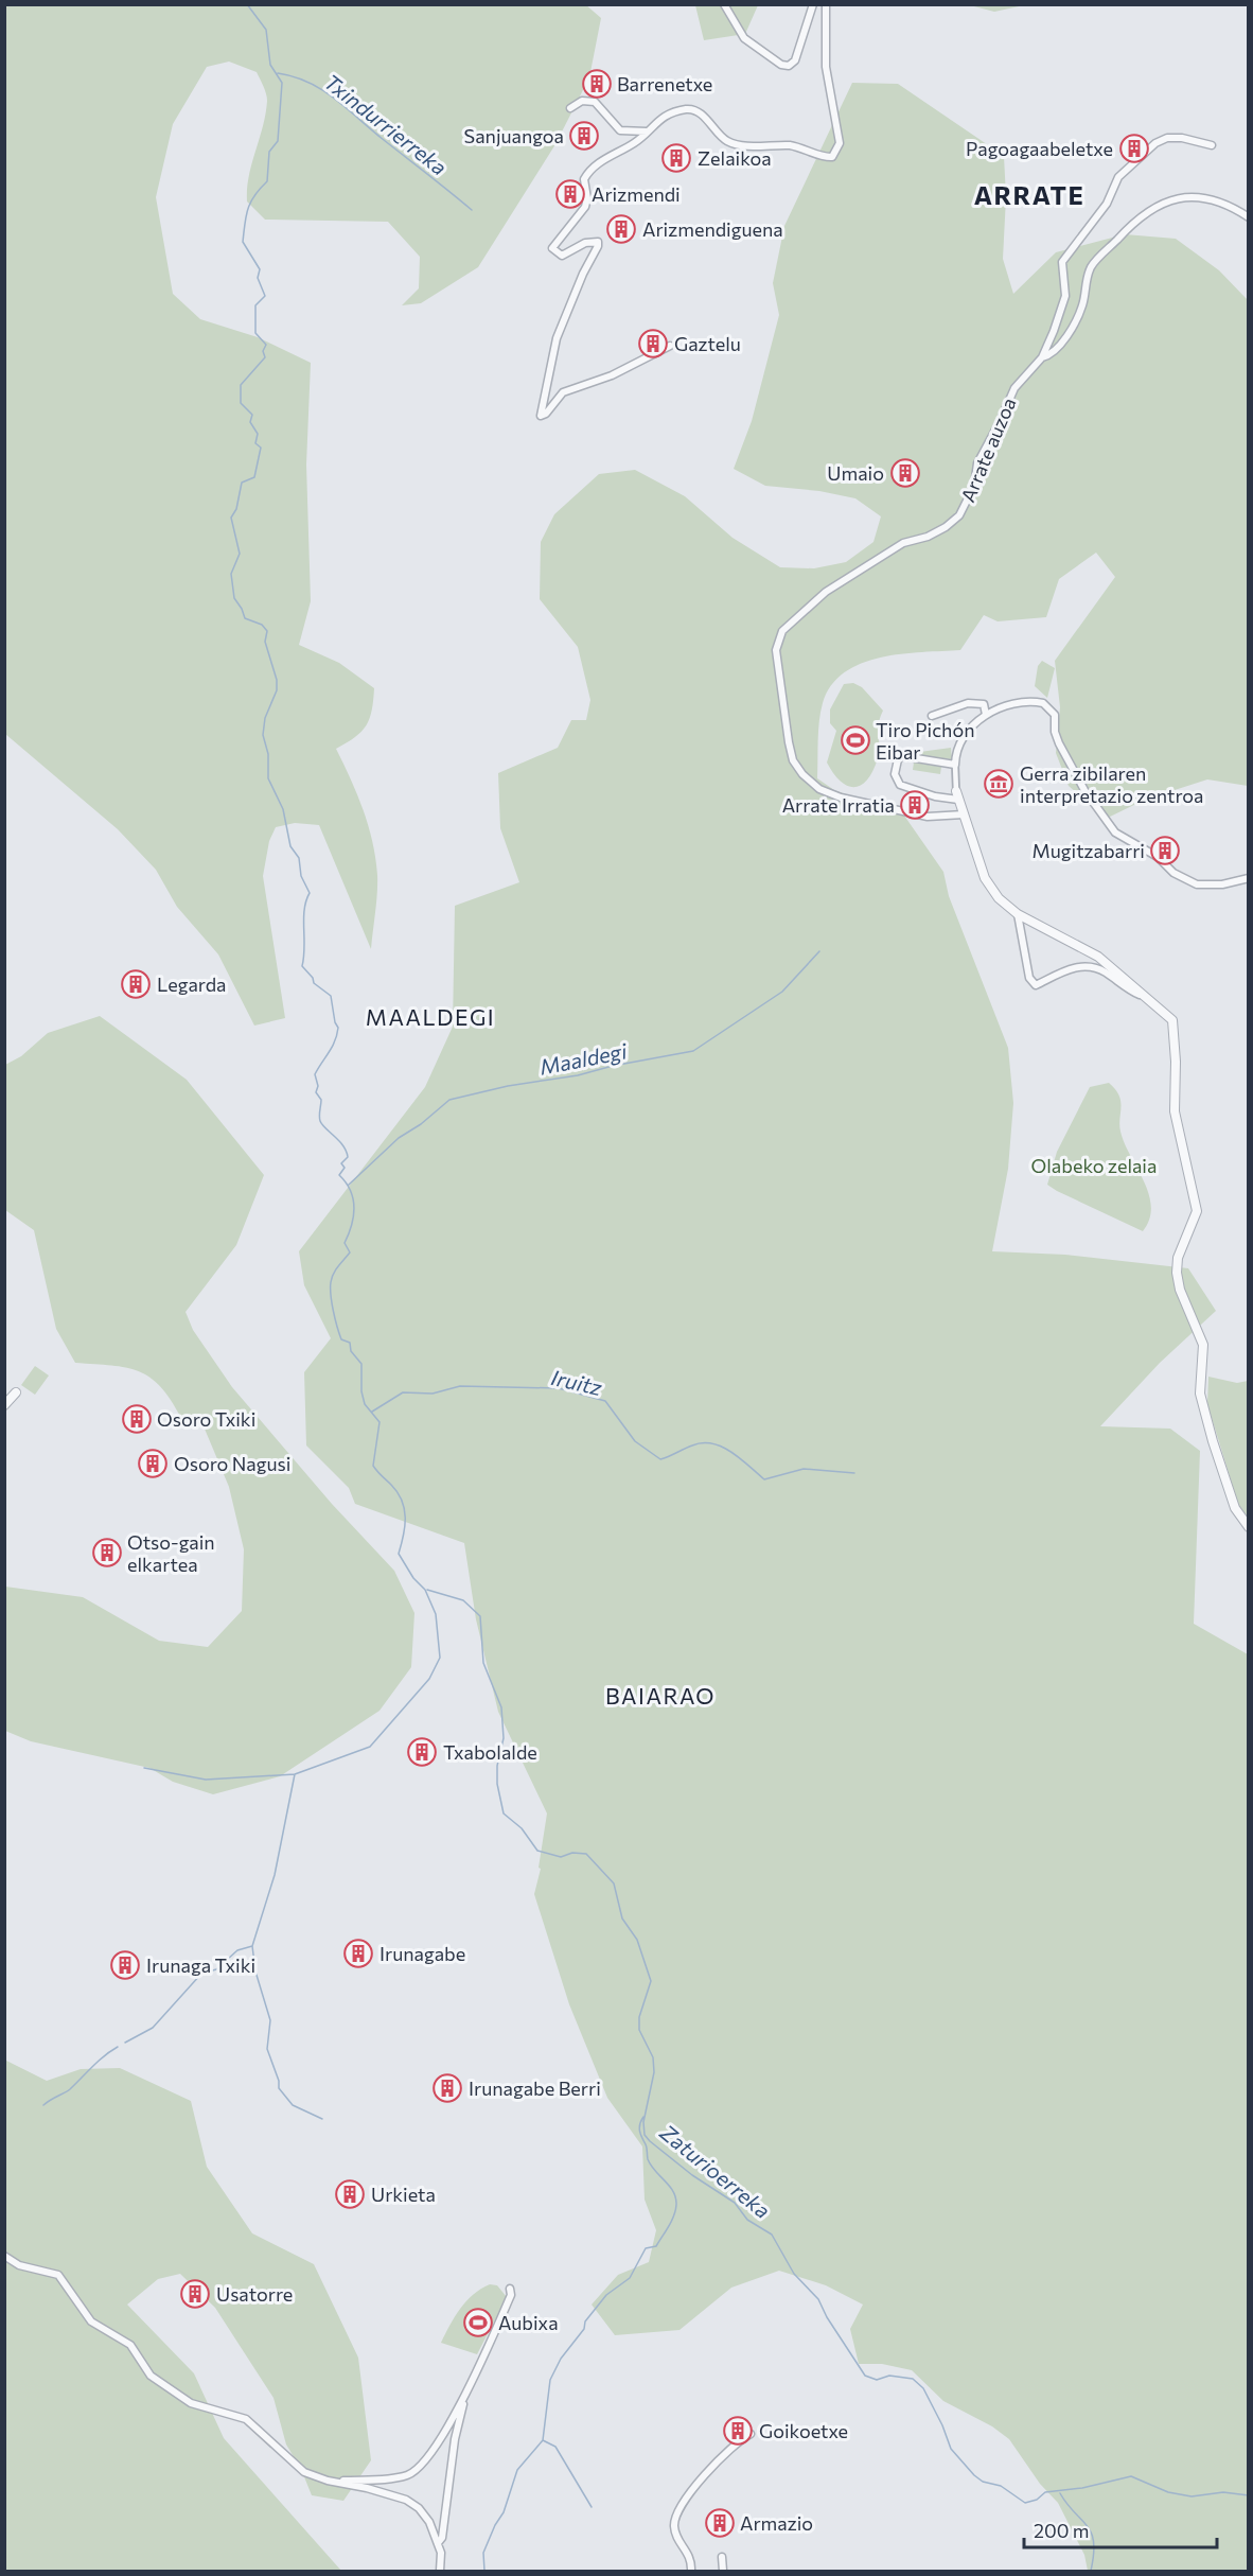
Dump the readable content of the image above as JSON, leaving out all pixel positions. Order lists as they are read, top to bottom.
{
  "streets": {
    "street": ["Arrate auzoa"]
  },
  "districts": ["ARRATE", "MAALDEGI", "BAIARAO"],
  "water": [
    "Txindurrierreka",
    "Maaldegi",
    "Iruitz",
    "Zaturioerreka"
  ],
  "parks": ["Olabeko zelaia"],
  "places": {
    "building": [
      "Barrenetxe",
      "Sanjuangoa",
      "Pagoagaabeletxe",
      "Zelaikoa",
      "Arizmendi",
      "Arizmendiguena",
      "Gaztelu",
      "Umaio",
      "Arrate Irratia",
      "Mugitzabarri",
      "Legarda",
      "Osoro Txiki",
      "Osoro Nagusi",
      "Otso-gain elkartea",
      "Txabolalde",
      "Irunagabe",
      "Irunaga Txiki",
      "Irunagabe Berri",
      "Urkieta",
      "Usatorre",
      "Goikoetxe",
      "Armazio"
    ],
    "sports": ["Tiro Pichón Eibar", "Aubixa"],
    "museum": ["Gerra zibilaren interpretazio zentroa"]
  },
  "scale_bar": "200 m"
}
